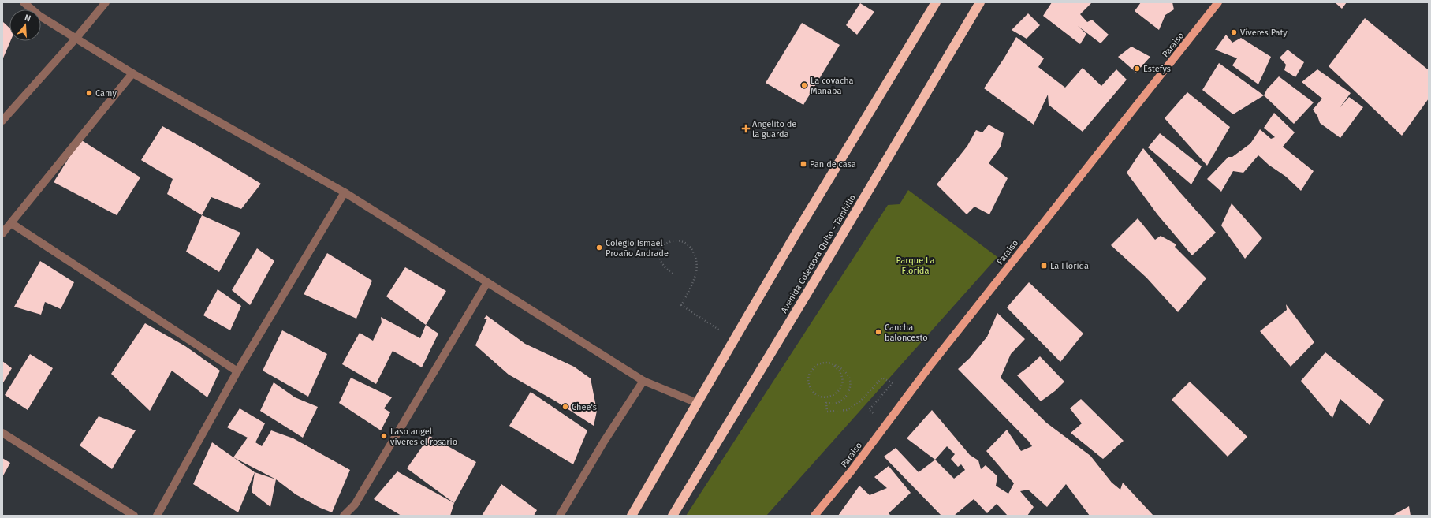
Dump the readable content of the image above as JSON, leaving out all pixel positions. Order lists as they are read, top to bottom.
{
  "streets": {
    "highway": ["Avenida Colectora Quito - Tambillo"],
    "main road": ["Paraiso"]
  },
  "parks": ["Parque La Florida"],
  "places": {
    "other": [
      "Víveres Paty",
      "Estefys",
      "La covacha Manaba",
      "Camy",
      "Colegio Ismael Proaño Andrade",
      "Cancha baloncesto",
      "Chee's",
      "Laso angel viveres el rosario"
    ],
    "health": ["Angelito de la guarda"],
    "transit": ["Pan de casa", "La Florida"]
  },
  "north": "top"
}
